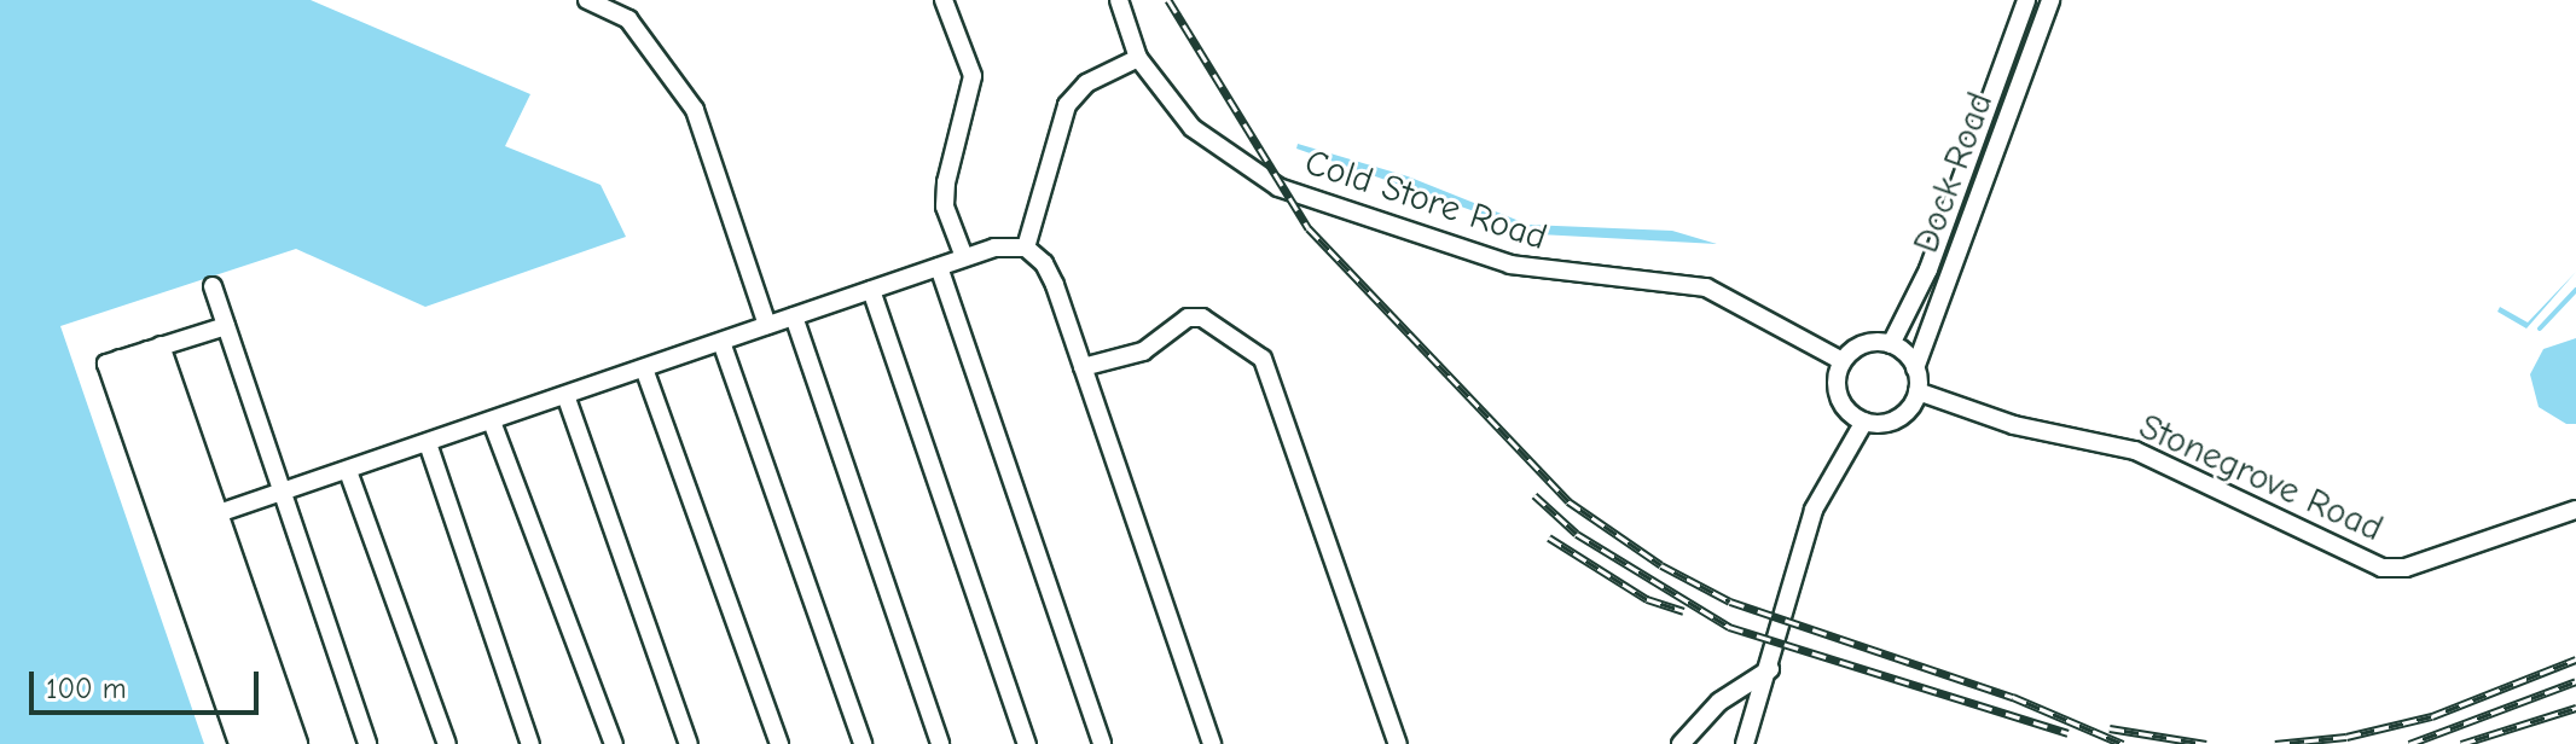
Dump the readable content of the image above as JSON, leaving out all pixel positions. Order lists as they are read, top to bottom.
{
  "streets": {
    "street": ["Dock Road", "Cold Store Road", "Stonegrove Road"]
  },
  "crossings": [
    ["Dock Road", "Cold Store Road"],
    ["Dock Road", "Stonegrove Road"],
    ["Cold Store Road", "Stonegrove Road"]
  ],
  "scale_bar": "100 m"
}
